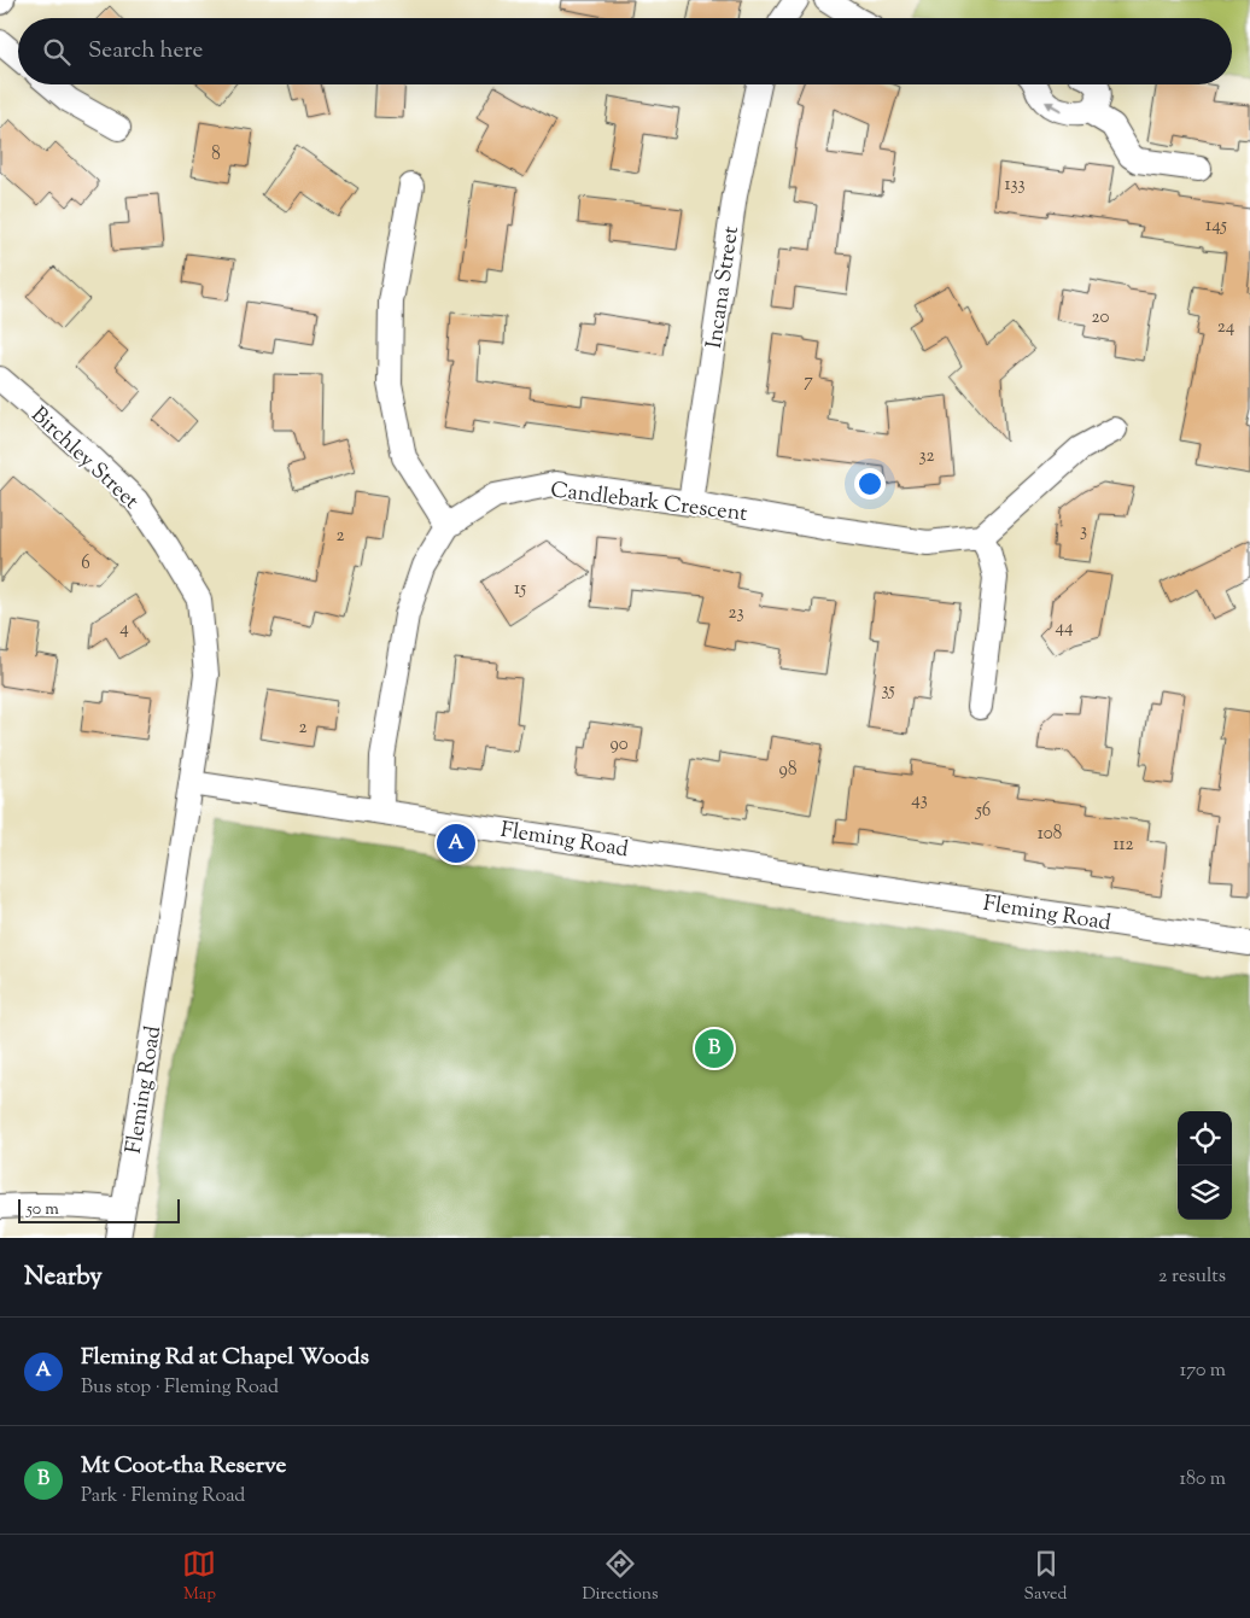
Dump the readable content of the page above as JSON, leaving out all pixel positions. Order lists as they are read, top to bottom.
{
  "streets": {
    "street": [
      "Incana Street",
      "Birchley Street",
      "Candlebark Crescent",
      "Fleming Road"
    ]
  },
  "crossings": [
    ["Incana Street", "Candlebark Crescent"],
    ["Birchley Street", "Fleming Road"],
    ["Candlebark Crescent", "Fleming Road"]
  ],
  "house_numbers": [
    "8",
    "133",
    "145",
    "20",
    "24",
    "7",
    "32",
    "3",
    "2",
    "6",
    "15",
    "23",
    "44",
    "4",
    "35",
    "2",
    "90",
    "98",
    "43",
    "56",
    "108",
    "112"
  ],
  "scale_bar": "50 m",
  "page": {
    "search": "Search here",
    "pins": ["A", "B"],
    "scale": "50 m",
    "heading": ["Nearby", "2 results"],
    "list": [
      {
        "mark": "A",
        "name": "Fleming Rd at Chapel Woods",
        "note": "Bus stop · Fleming Road",
        "value": "170 m"
      },
      {
        "mark": "B",
        "name": "Mt Coot-tha Reserve",
        "note": "Park · Fleming Road",
        "value": "180 m"
      }
    ],
    "nav": ["Map", "Directions", "Saved"]
  }
}
